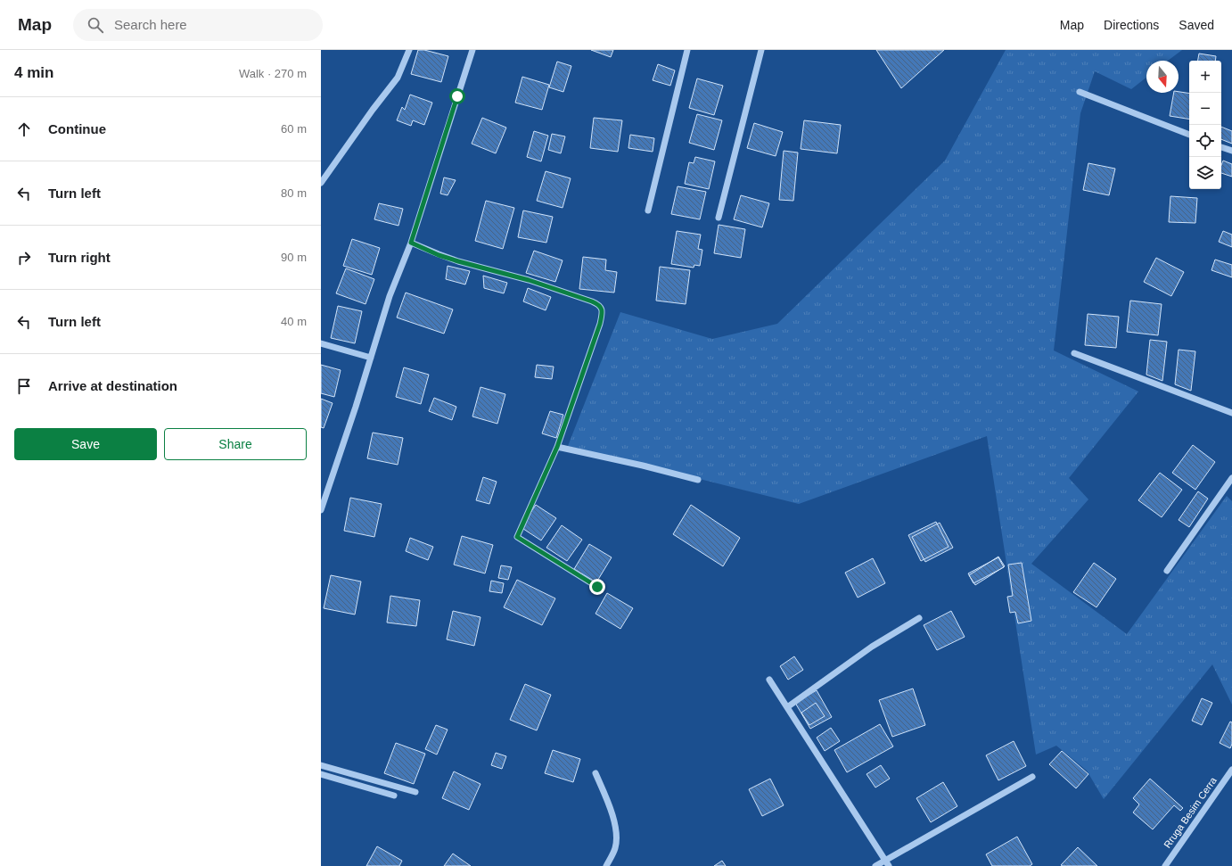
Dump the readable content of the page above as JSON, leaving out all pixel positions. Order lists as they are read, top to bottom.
{
  "streets": {
    "street": ["Rruga Besim Cerra"]
  },
  "north": "bottom",
  "page": {
    "header": "Map",
    "search": "Search here",
    "nav": ["Map", "Directions", "Saved"],
    "heading": ["4 min", "Walk · 270 m"],
    "map_buttons": ["+", "−"],
    "list": [
      ["Continue", "60 m"],
      ["Turn left", "80 m"],
      ["Turn right", "90 m"],
      ["Turn left", "40 m"],
      "Arrive at destination"
    ],
    "buttons": ["Save", "Share"]
  }
}
